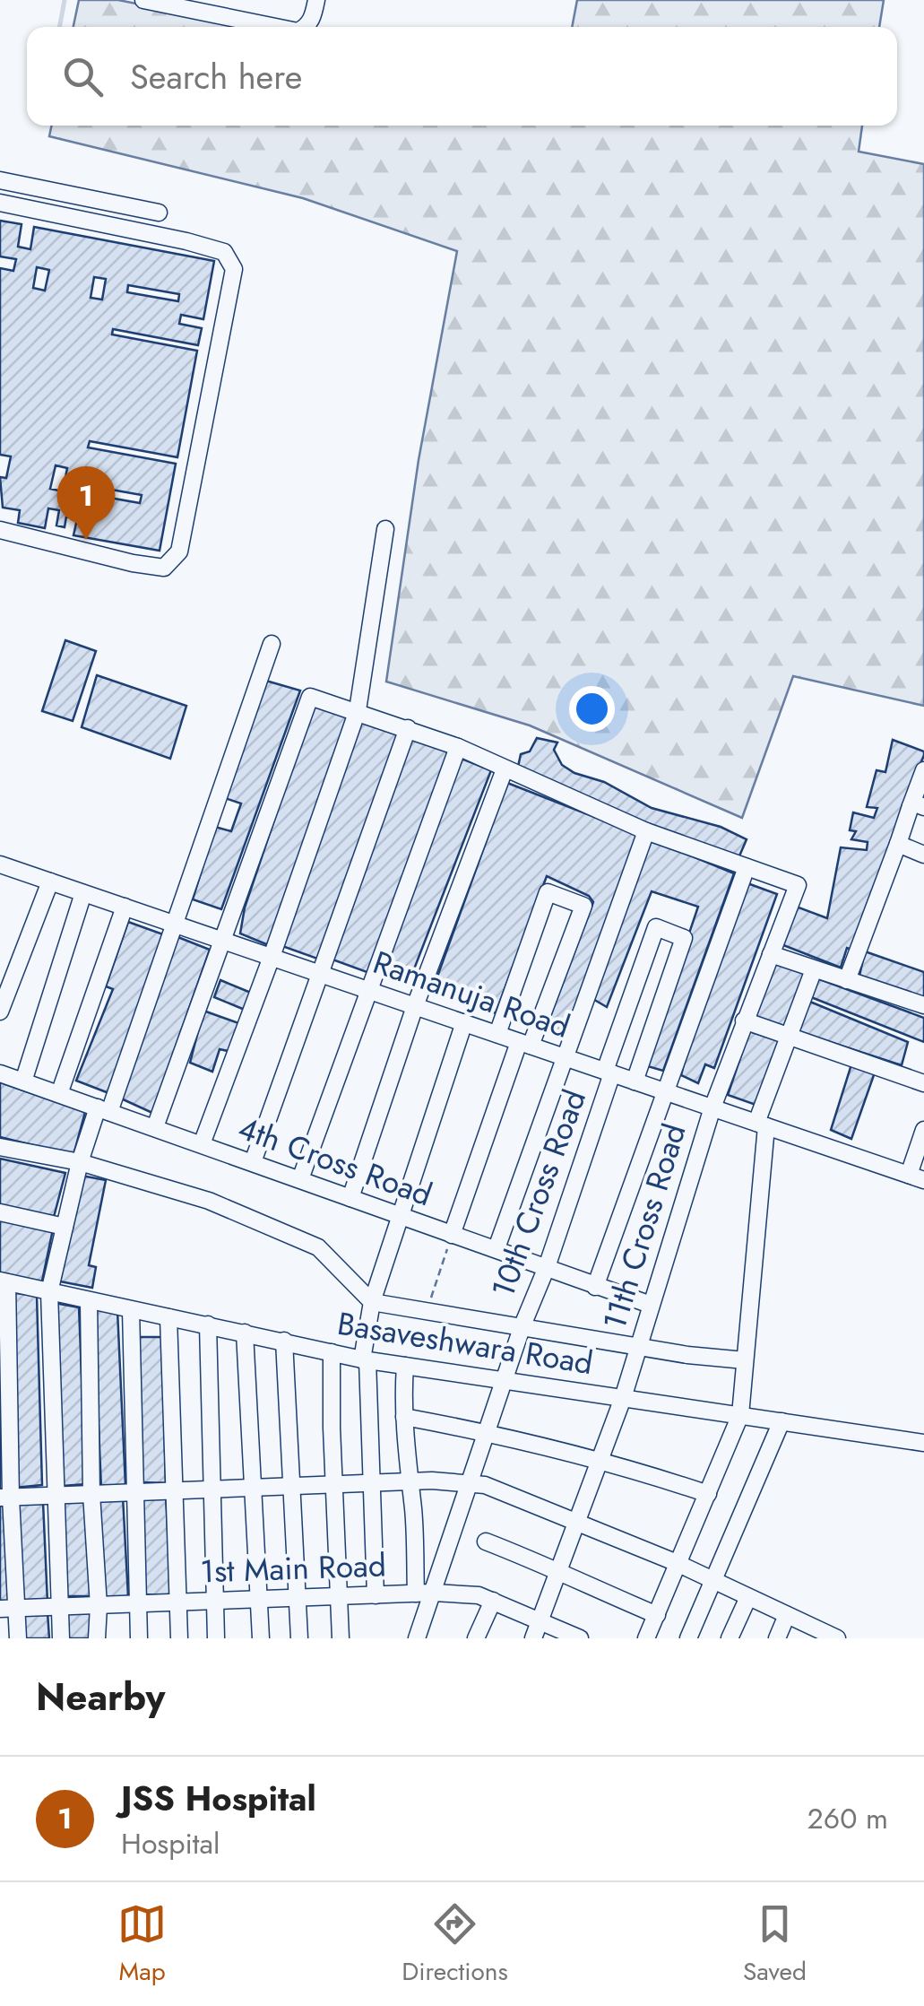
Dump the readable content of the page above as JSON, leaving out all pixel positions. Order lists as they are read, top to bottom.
{
  "streets": {
    "street": [
      "Ramanuja Road",
      "4th Cross Road",
      "10th Cross Road",
      "11th Cross Road",
      "Basaveshwara Road",
      "1st Main Road"
    ]
  },
  "crossings": [
    ["Ramanuja Road", "10th Cross Road"],
    ["Ramanuja Road", "11th Cross Road"],
    ["4th Cross Road", "10th Cross Road"],
    ["4th Cross Road", "11th Cross Road"],
    ["10th Cross Road", "Basaveshwara Road"],
    ["10th Cross Road", "1st Main Road"],
    ["11th Cross Road", "Basaveshwara Road"],
    ["11th Cross Road", "1st Main Road"]
  ],
  "page": {
    "search": "Search here",
    "pins": "1",
    "heading": "Nearby",
    "list": [
      {
        "mark": "1",
        "name": "JSS Hospital",
        "note": "Hospital",
        "value": "260 m"
      }
    ],
    "nav": ["Map", "Directions", "Saved"]
  }
}
